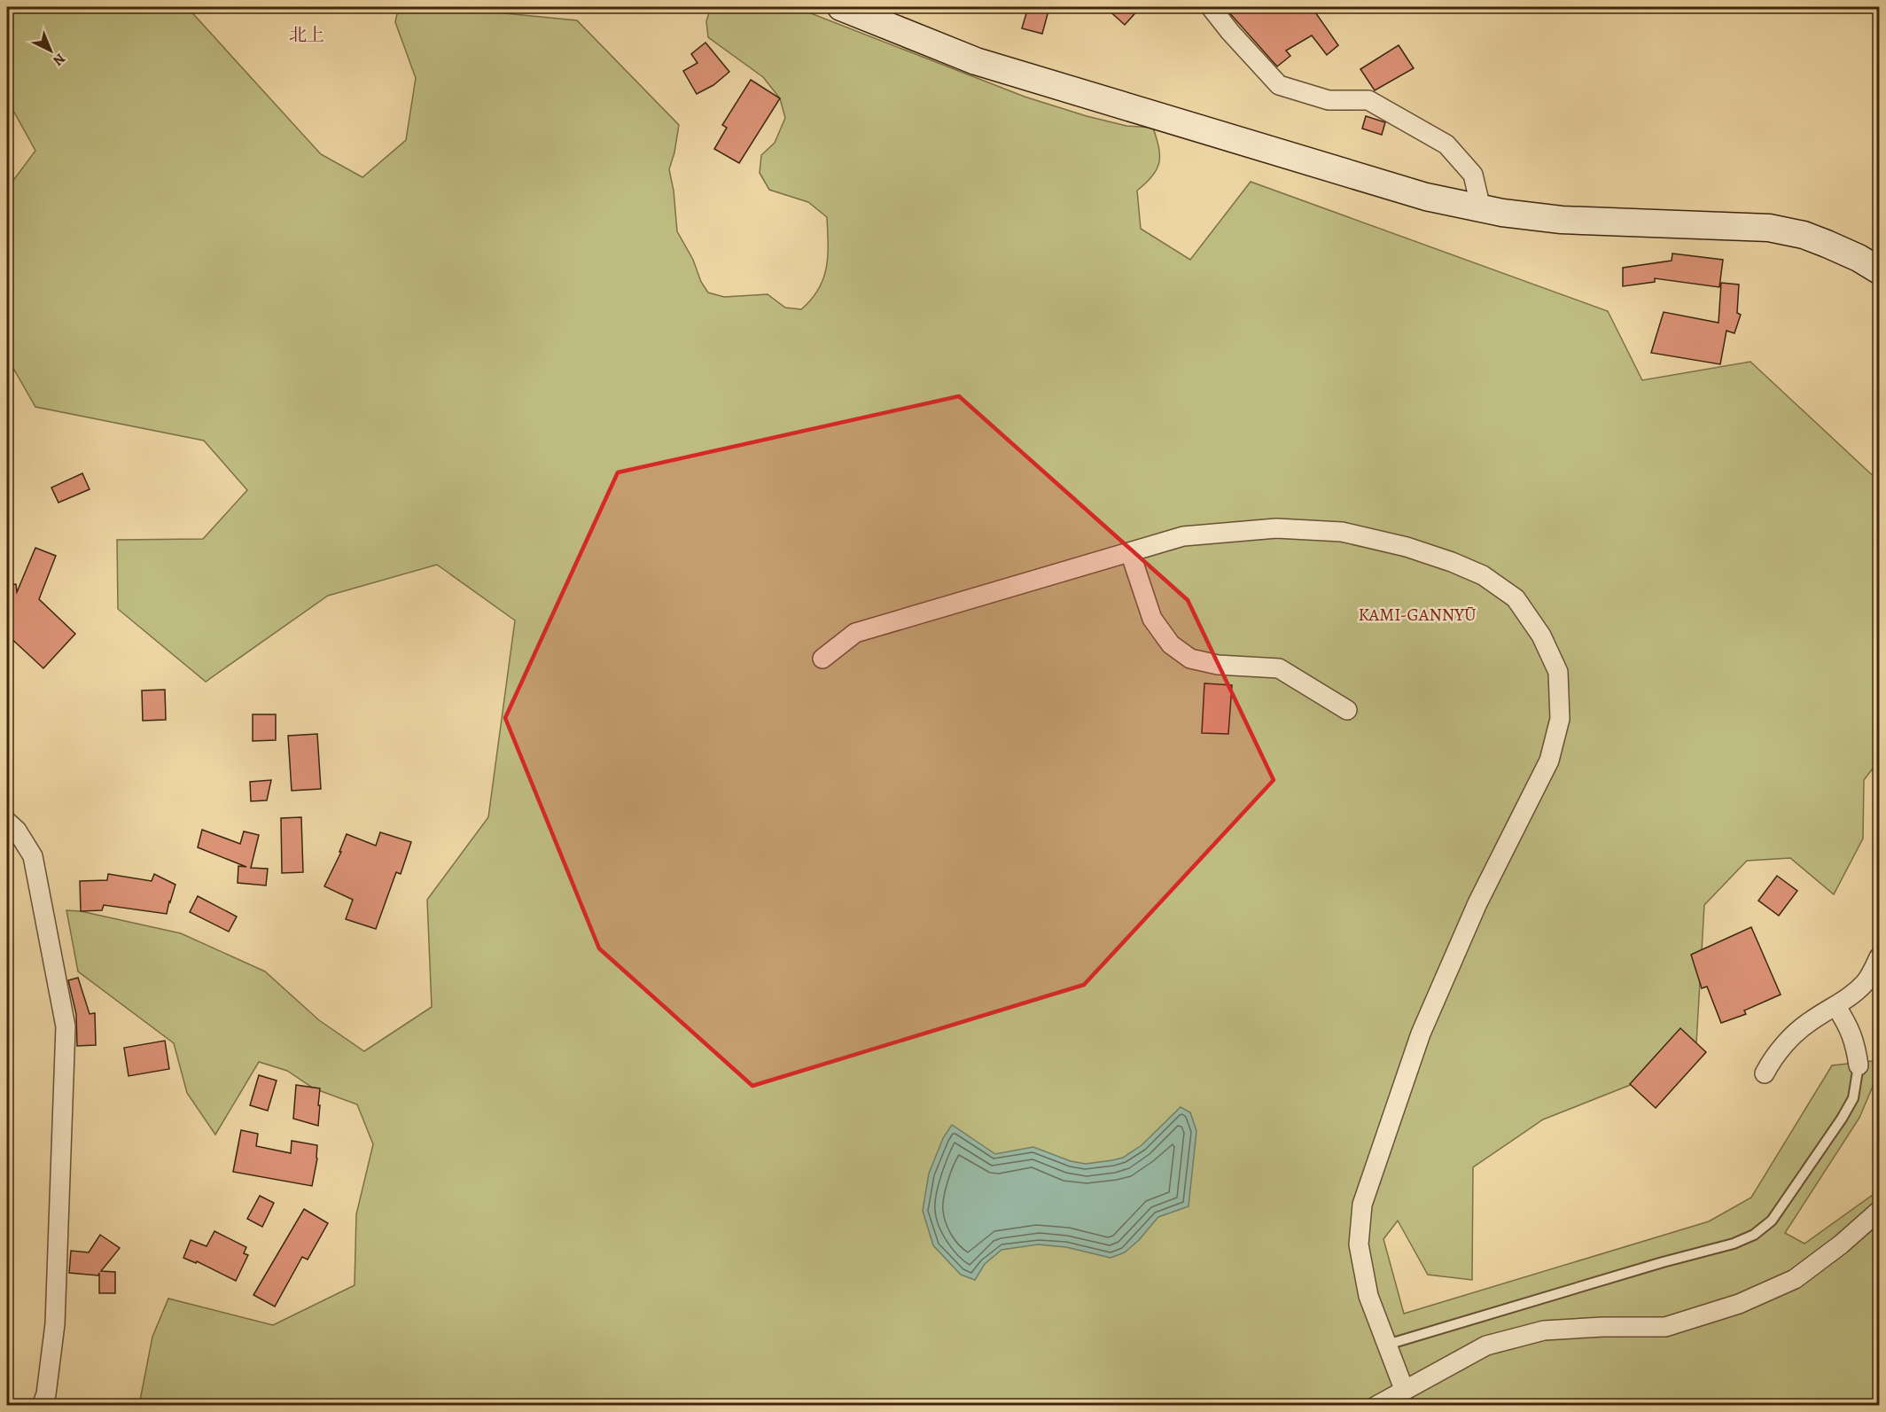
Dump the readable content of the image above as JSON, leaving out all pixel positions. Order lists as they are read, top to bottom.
{
  "districts": ["北上", "KAMI-GANNYŪ"],
  "north": "bottom right"
}
